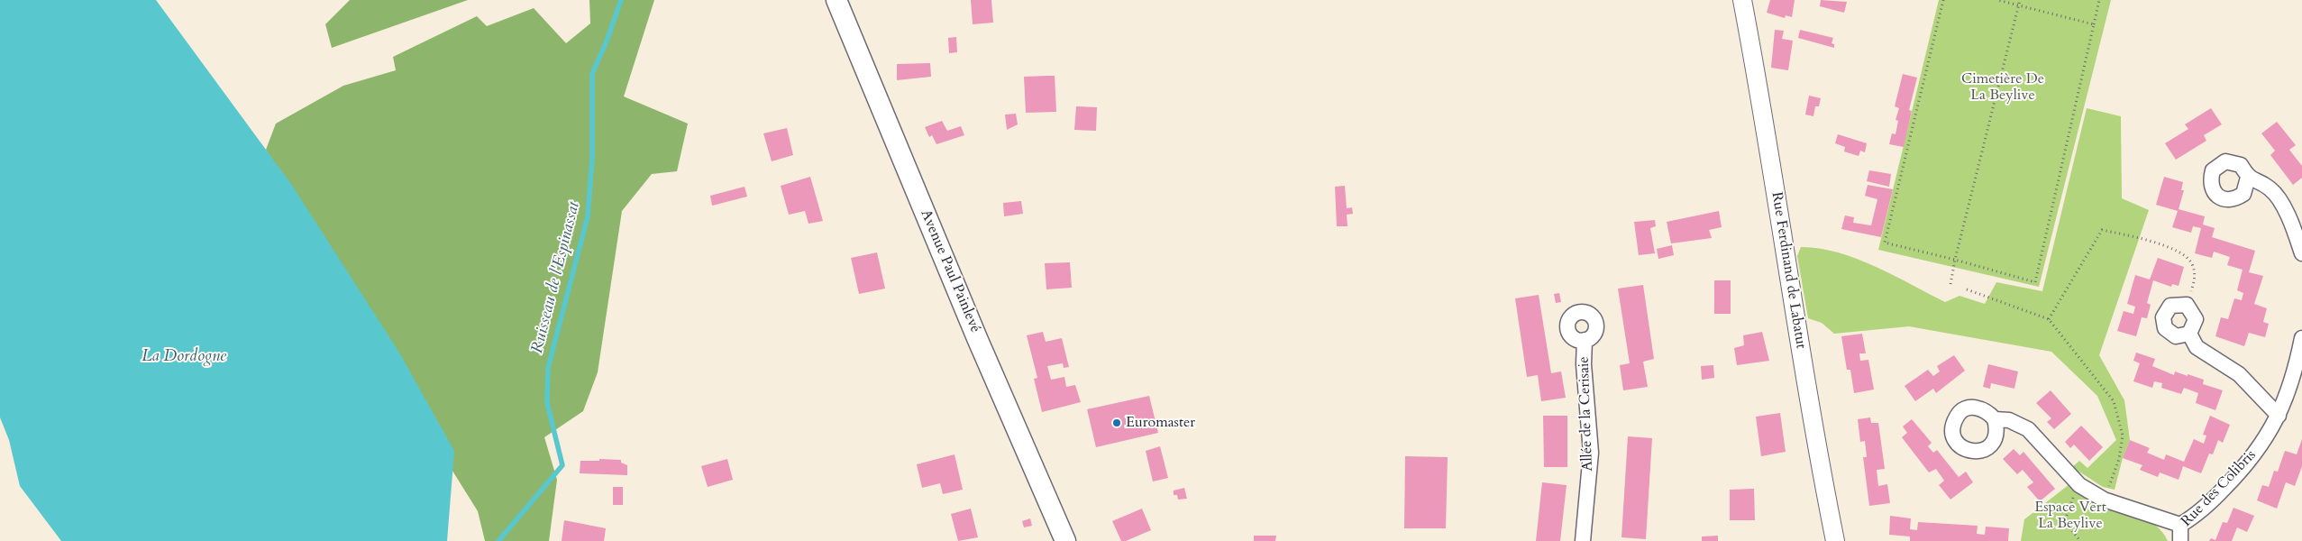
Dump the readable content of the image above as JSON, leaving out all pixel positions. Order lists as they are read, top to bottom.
{
  "streets": {
    "main road": ["Avenue Paul Painlevé"],
    "street": ["Rue Ferdinand de Labatut", "Allée de la Cerisaie", "Rue des Colibris"]
  },
  "water": ["Ruisseau de l'Espinassat", "La Dordogne"],
  "parks": ["Cimetière De La Beylive", "Espace Vert La Beylive"],
  "places": ["Euromaster"]
}
